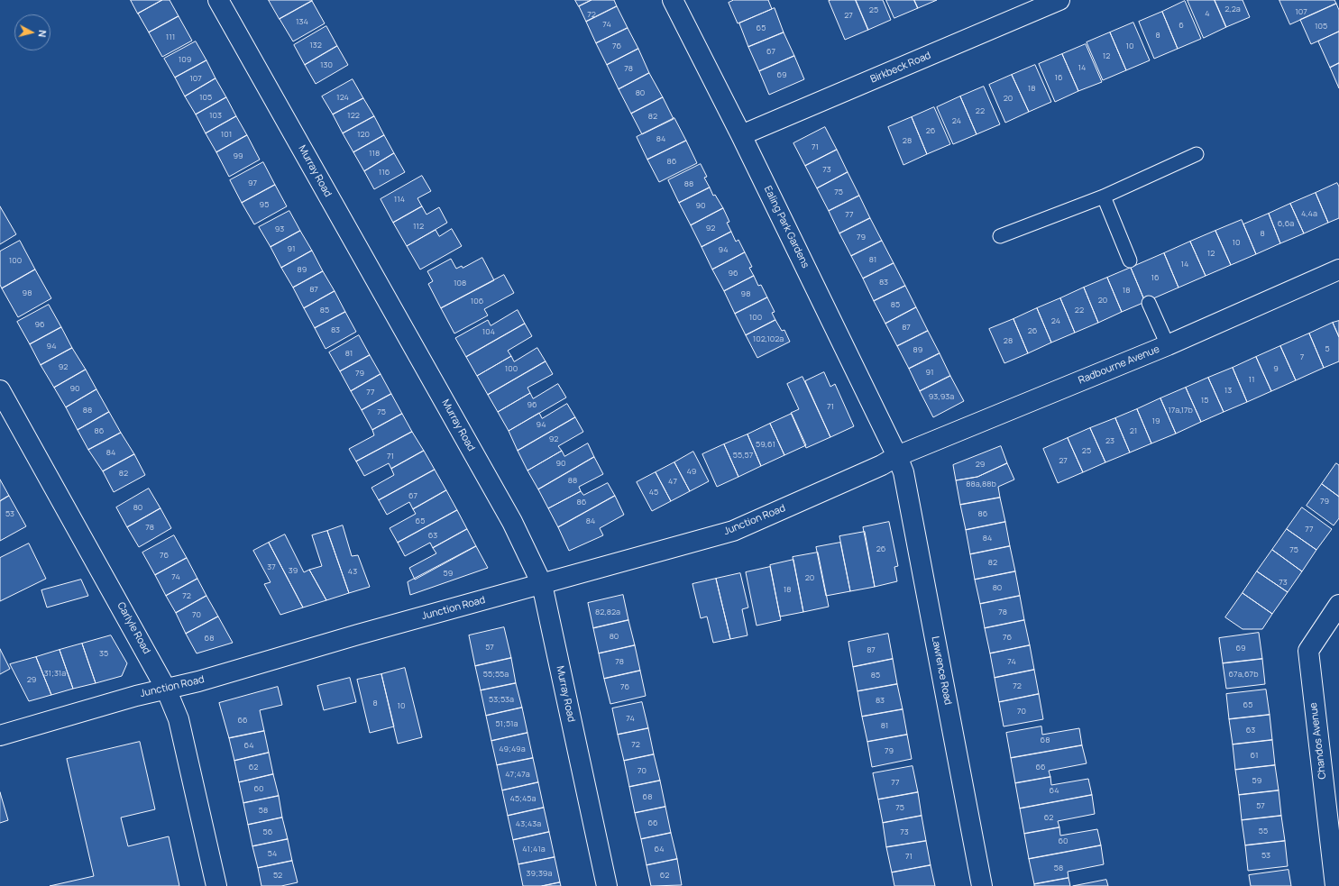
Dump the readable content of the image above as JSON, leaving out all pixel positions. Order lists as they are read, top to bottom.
{
  "streets": {
    "street": [
      "Birkbeck Road",
      "Murray Road",
      "Ealing Park Gardens",
      "Radbourne Avenue",
      "Junction Road",
      "Carlyle Road",
      "Lawrence Road",
      "Chandos Avenue"
    ]
  },
  "crossings": [
    ["Birkbeck Road", "Ealing Park Gardens"],
    ["Murray Road", "Junction Road"],
    ["Ealing Park Gardens", "Radbourne Avenue"],
    ["Ealing Park Gardens", "Junction Road"],
    ["Ealing Park Gardens", "Lawrence Road"],
    ["Radbourne Avenue", "Junction Road"],
    ["Radbourne Avenue", "Lawrence Road"],
    ["Junction Road", "Carlyle Road"],
    ["Junction Road", "Lawrence Road"]
  ],
  "house_numbers": [
    "2,2a",
    "25",
    "107",
    "4",
    "72",
    "27",
    "134",
    "74",
    "6",
    "105",
    "65",
    "8",
    "111",
    "132",
    "76",
    "10",
    "67",
    "12",
    "109",
    "130",
    "14",
    "78",
    "69",
    "16",
    "107",
    "18",
    "80",
    "105",
    "124",
    "20",
    "22",
    "103",
    "122",
    "82",
    "24",
    "26",
    "101",
    "120",
    "84",
    "28",
    "71",
    "118",
    "99",
    "86",
    "73",
    "116",
    "97",
    "88",
    "75",
    "114",
    "95",
    "90",
    "4,4a",
    "77",
    "6,6a",
    "112",
    "92",
    "93",
    "8",
    "79",
    "10",
    "91",
    "94",
    "12",
    "81",
    "100",
    "14",
    "89",
    "96",
    "16",
    "83",
    "108",
    "87",
    "18",
    "98",
    "98",
    "20",
    "106",
    "85",
    "85",
    "22",
    "100",
    "24",
    "96",
    "87",
    "83",
    "26",
    "104",
    "102,102a",
    "28",
    "94",
    "5",
    "89",
    "81",
    "7",
    "92",
    "100",
    "9",
    "91",
    "79",
    "11",
    "90",
    "13",
    "77",
    "93,93a",
    "15",
    "96",
    "71",
    "88",
    "17a,17b",
    "75",
    "19",
    "94",
    "86",
    "21",
    "92",
    "23",
    "59,61",
    "25",
    "84",
    "55,57",
    "71",
    "27",
    "90",
    "29",
    "49",
    "82",
    "88",
    "47",
    "88a,88b",
    "45",
    "67",
    "79",
    "86",
    "80",
    "53",
    "86",
    "65",
    "84",
    "78",
    "77",
    "63",
    "84",
    "26",
    "75",
    "76",
    "82",
    "37",
    "39",
    "43",
    "59",
    "74",
    "20",
    "73",
    "80",
    "18",
    "72",
    "82,82a",
    "78",
    "70",
    "80",
    "76",
    "68",
    "57",
    "69",
    "87",
    "35",
    "78",
    "74",
    "31;31a",
    "55;55a",
    "67a,67b",
    "85",
    "29",
    "72",
    "76",
    "53;53a",
    "83",
    "8",
    "65",
    "10",
    "70",
    "74",
    "66",
    "51;51a",
    "81",
    "63",
    "68",
    "72",
    "64",
    "49;49a",
    "79",
    "61",
    "62",
    "66",
    "70",
    "47;47a",
    "59",
    "77",
    "60",
    "64",
    "68",
    "45;45a",
    "57",
    "75",
    "58",
    "62",
    "66",
    "43;43a",
    "55",
    "56",
    "73",
    "60",
    "41;41a",
    "64",
    "54",
    "53",
    "71",
    "58",
    "39;39a",
    "52",
    "62"
  ],
  "north": "right"
}
